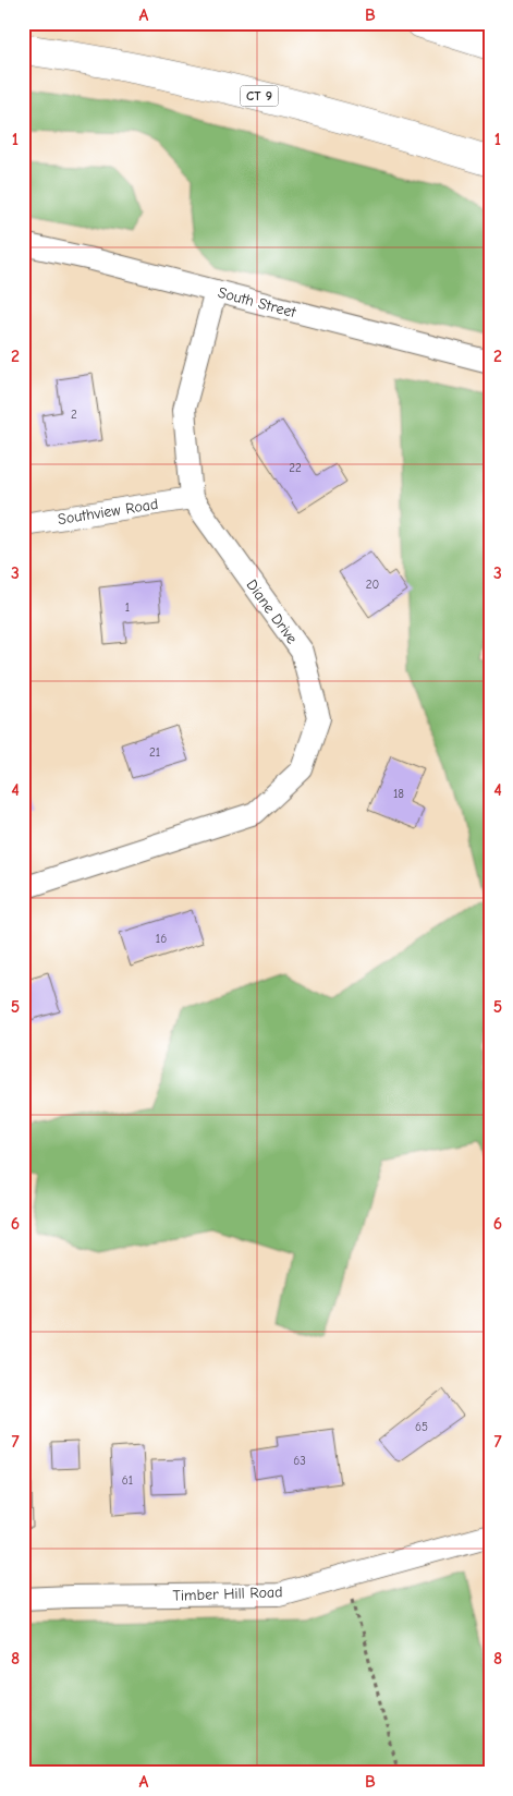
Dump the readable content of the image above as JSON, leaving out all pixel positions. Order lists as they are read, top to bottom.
{
  "streets": {
    "highway": ["CT 9"],
    "street": [
      "South Street",
      "Southview Road",
      "Diane Drive",
      "Timber Hill Road"
    ]
  },
  "crossings": [
    ["Southview Road", "Diane Drive"]
  ],
  "house_numbers": [
    "2",
    "22",
    "20",
    "1",
    "21",
    "18",
    "16",
    "65",
    "63",
    "61"
  ],
  "grid": {
    "columns": ["A", "B"],
    "rows": [
      "1",
      "2",
      "3",
      "4",
      "5",
      "6",
      "7",
      "8"
    ]
  }
}
